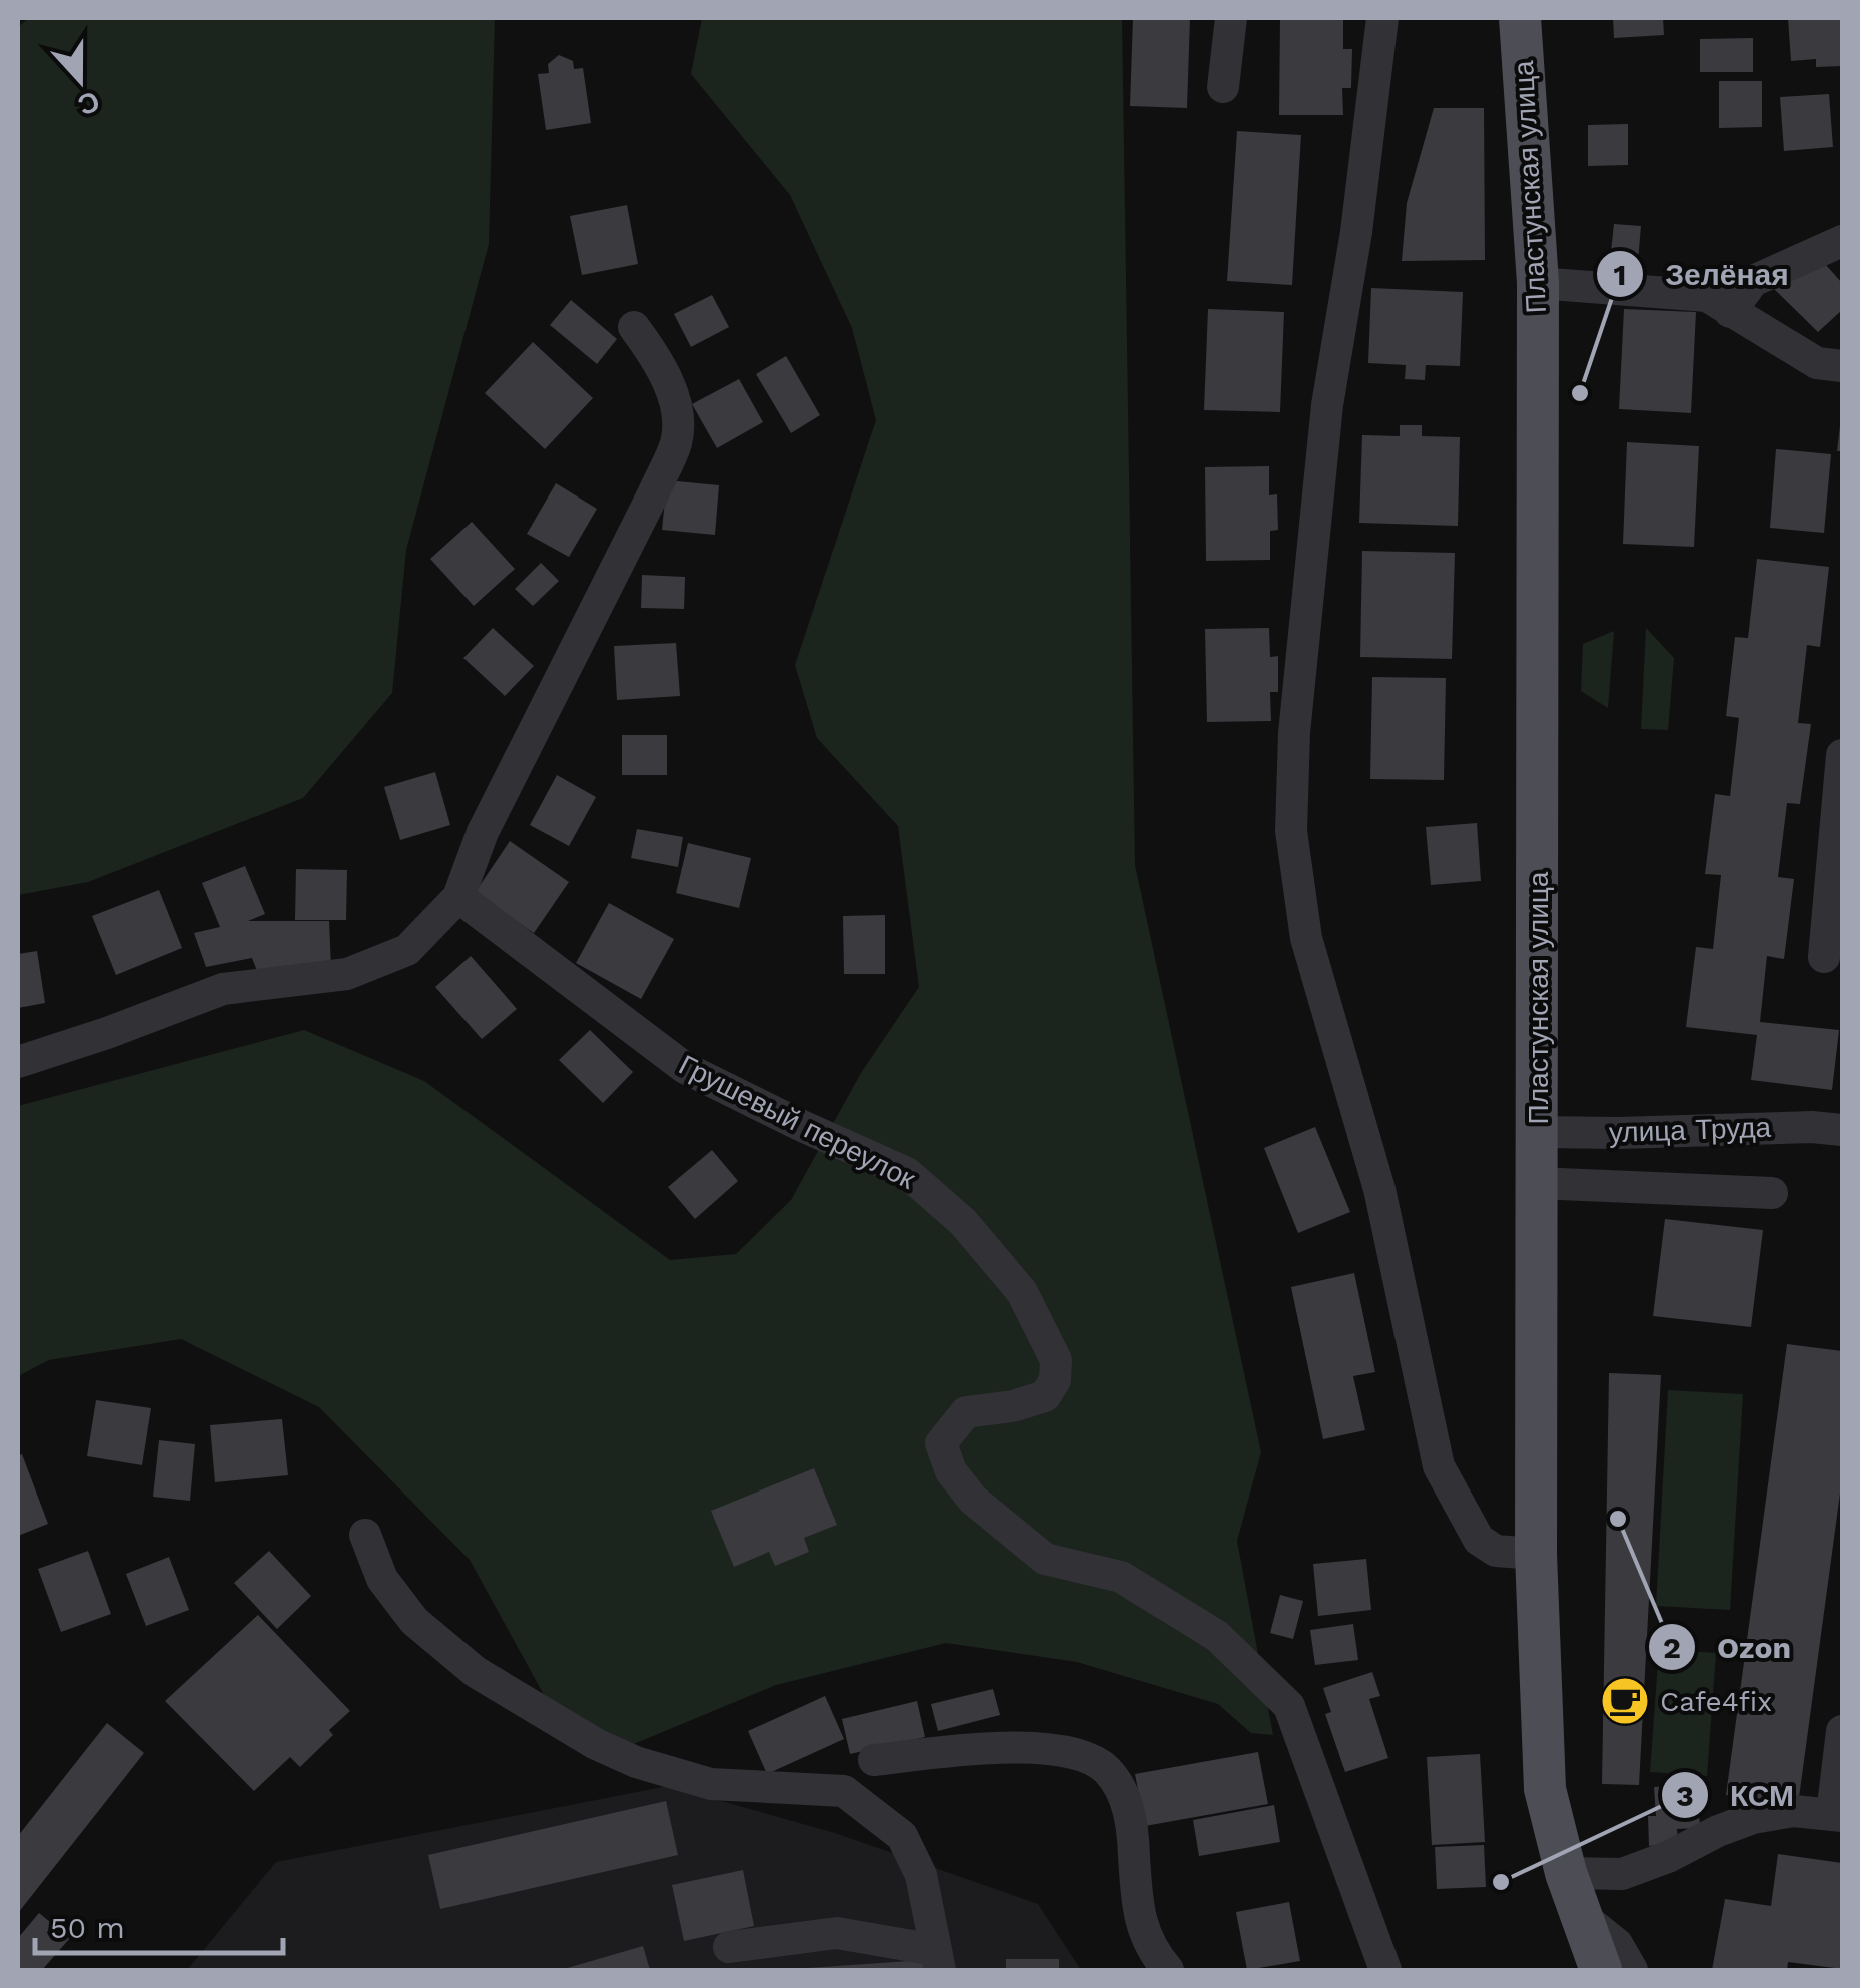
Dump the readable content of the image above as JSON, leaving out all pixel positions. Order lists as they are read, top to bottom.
{
  "streets": {
    "main road": ["Пластунская улица"],
    "street": ["Грушевый переулок", "улица Труда"]
  },
  "crossings": [
    ["Пластунская улица", "улица Труда"]
  ],
  "places": {
    "other": ["Зелёная", "Ozon", "КСМ"],
    "cafe": ["Cafe4fix"]
  },
  "scale_bar": "50 m",
  "north": "bottom"
}
